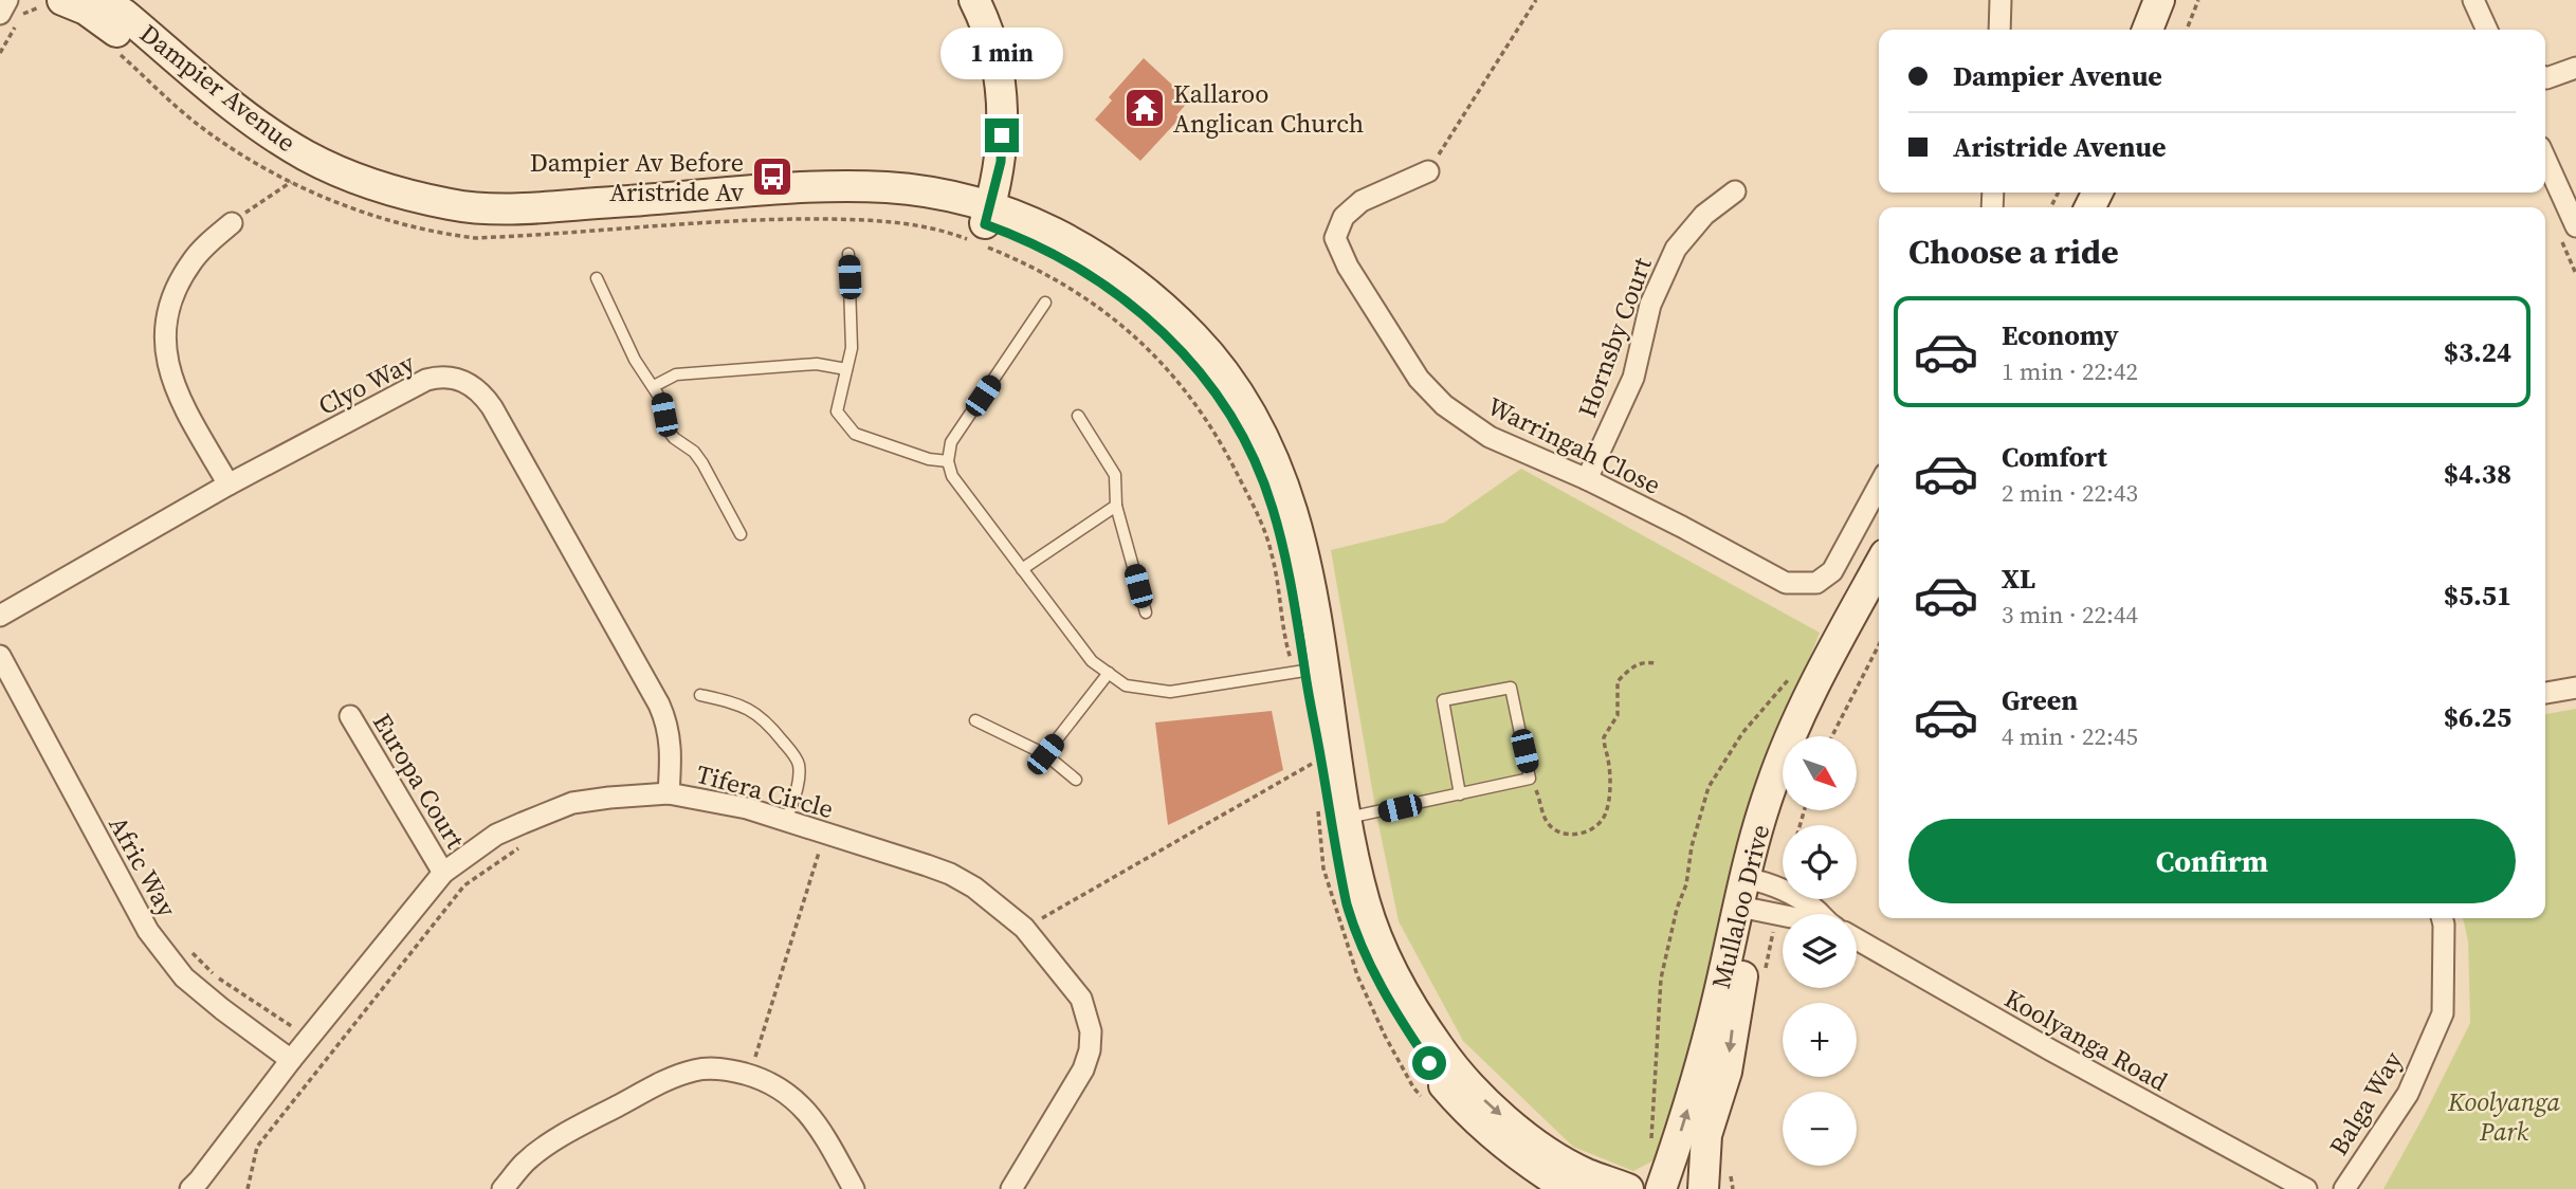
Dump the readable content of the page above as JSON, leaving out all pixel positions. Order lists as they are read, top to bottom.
{
  "streets": {
    "main road": ["Dampier Avenue", "Mullaloo Drive"],
    "street": [
      "Hornsby Court",
      "Clyo Way",
      "Warringah Close",
      "Europa Court",
      "Tifera Circle",
      "Afric Way",
      "Koolyanga Road",
      "Balga Way"
    ]
  },
  "crossings": [
    ["Hornsby Court", "Warringah Close"],
    ["Clyo Way", "Tifera Circle"],
    ["Europa Court", "Tifera Circle"],
    ["Tifera Circle", "Afric Way"]
  ],
  "parks": ["Koolyanga Park"],
  "places": {
    "temple": ["Kallaroo Anglican Church"],
    "bus stop": ["Dampier Av Before Aristride Av"]
  },
  "north": "bottom right",
  "page": {
    "bubble": "1 min",
    "banner": ["Dampier Avenue", "Aristride Avenue"],
    "heading": "Choose a ride",
    "list": [
      {
        "name": "Economy",
        "note": "1 min · 22:42",
        "value": "$3.24"
      },
      {
        "name": "Comfort",
        "note": "2 min · 22:43",
        "value": "$4.38"
      },
      {
        "name": "XL",
        "note": "3 min · 22:44",
        "value": "$5.51"
      },
      {
        "name": "Green",
        "note": "4 min · 22:45",
        "value": "$6.25"
      }
    ],
    "map_buttons": ["+", "−"],
    "buttons": "Confirm"
  }
}
